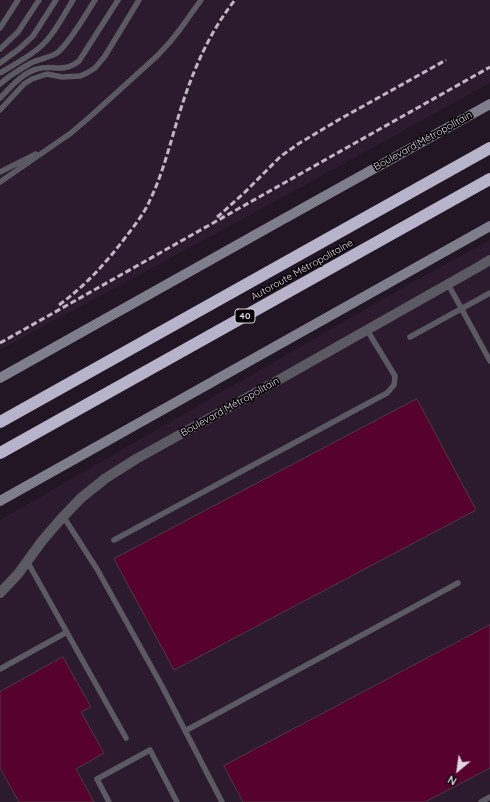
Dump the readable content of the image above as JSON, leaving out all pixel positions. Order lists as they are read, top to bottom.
{
  "streets": {
    "highway": ["Autoroute Métropolitaine", "40"],
    "main road": ["Boulevard Métropolitain"]
  },
  "north": "bottom left"
}
